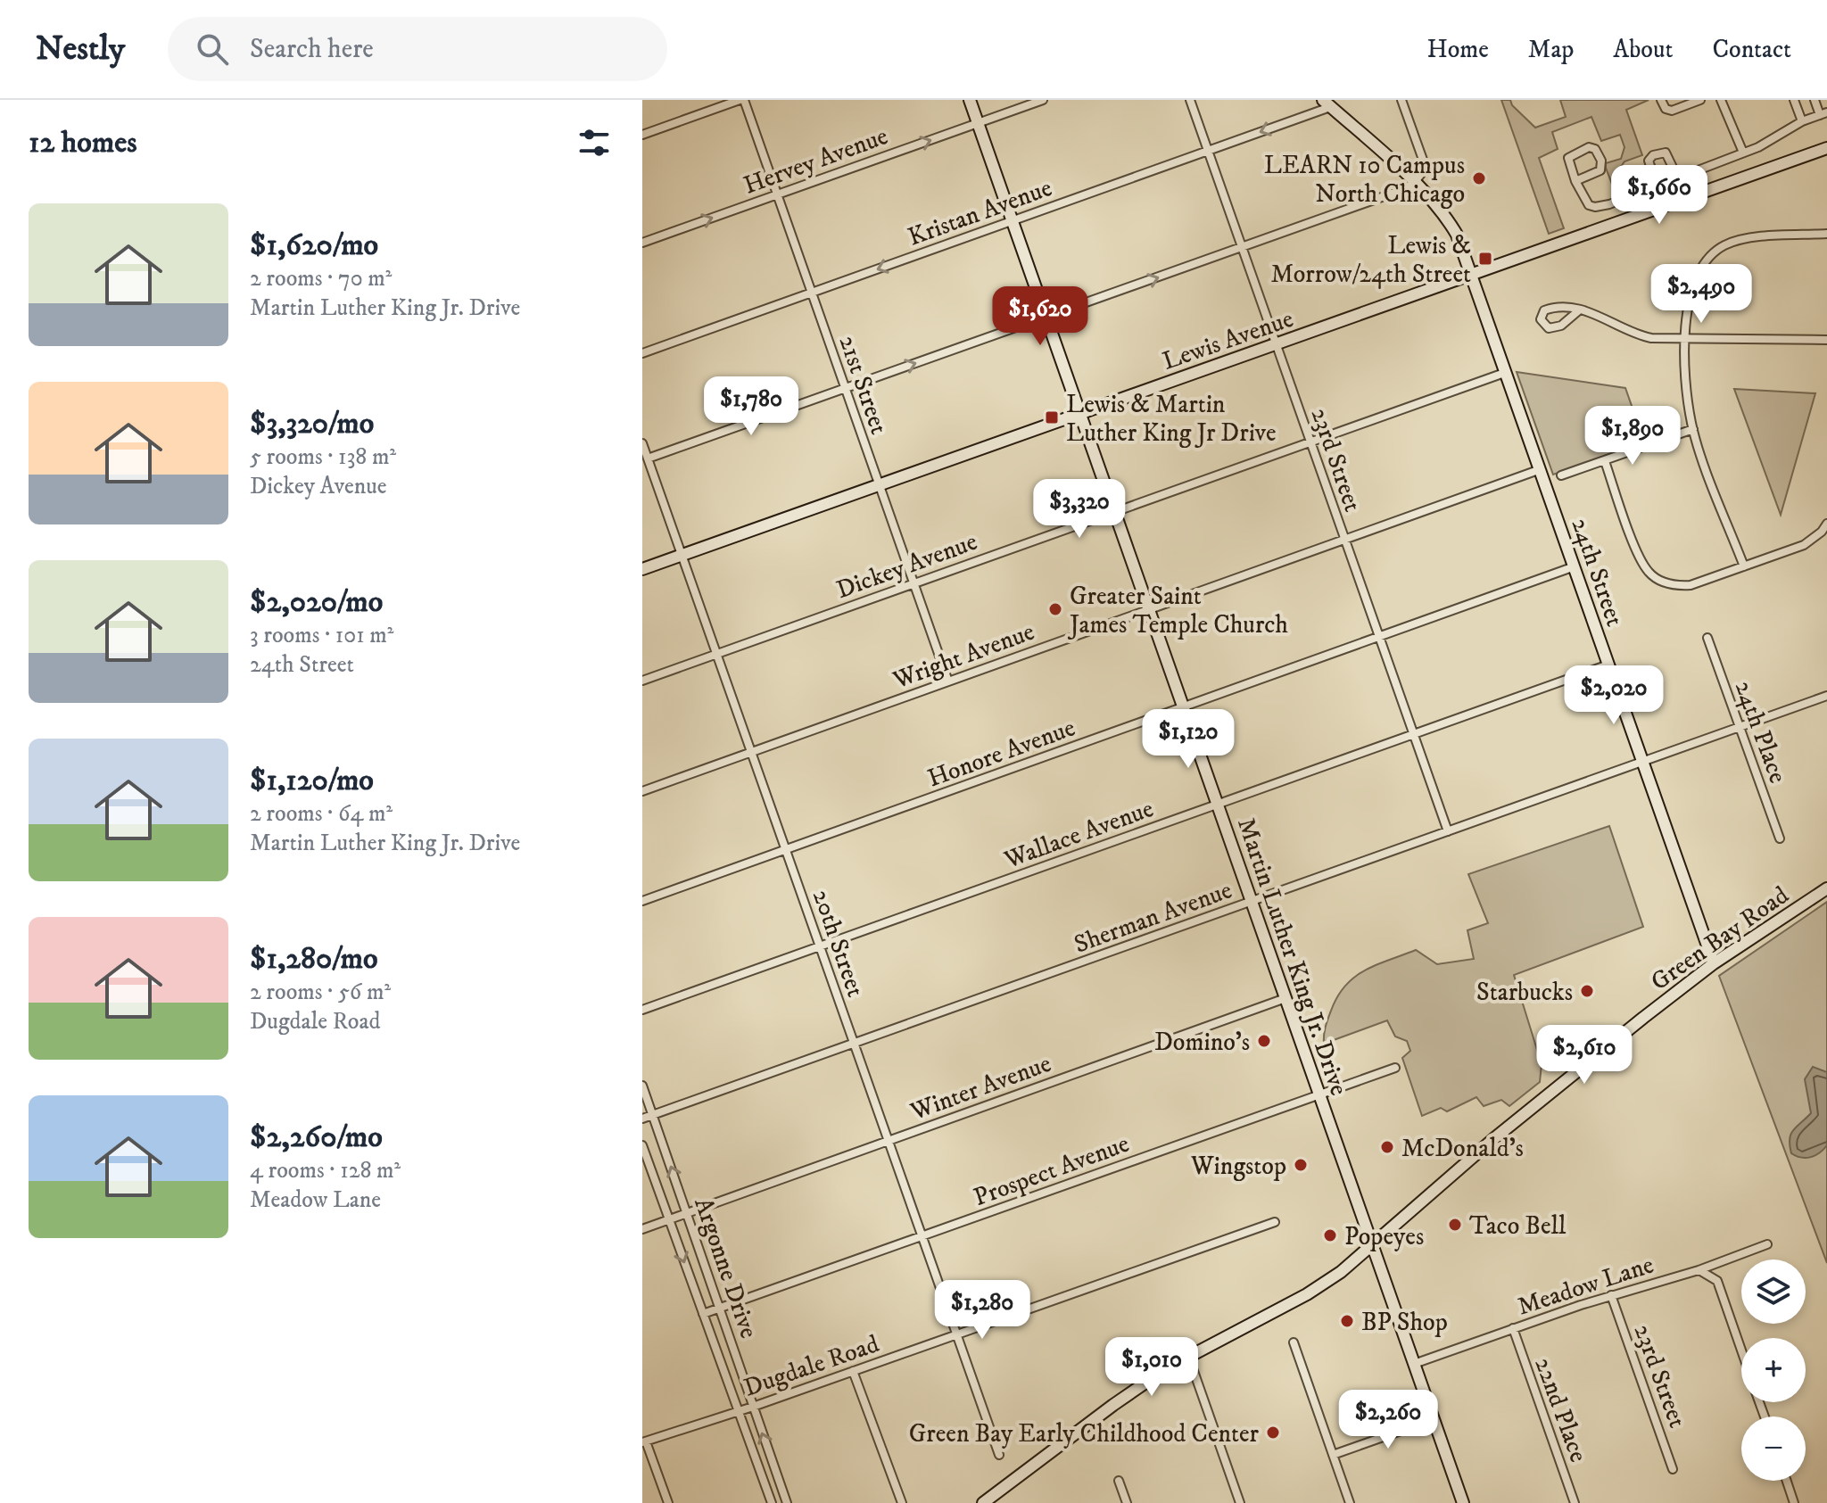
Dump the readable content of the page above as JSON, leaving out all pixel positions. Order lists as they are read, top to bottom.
{
  "streets": {
    "street": [
      "Hervey Avenue",
      "Kristan Avenue",
      "Lewis Avenue",
      "21st Street",
      "23rd Street",
      "Dickey Avenue",
      "24th Street",
      "Wright Avenue",
      "24th Place",
      "Honore Avenue",
      "Wallace Avenue",
      "Sherman Avenue",
      "Green Bay Road",
      "20th Street",
      "Martin Luther King Jr. Drive",
      "Winter Avenue",
      "Prospect Avenue",
      "Argonne Drive",
      "Meadow Lane",
      "Dugdale Road",
      "22nd Place"
    ]
  },
  "crossings": [
    ["Hervey Avenue", "21st Street"],
    ["Hervey Avenue", "Martin Luther King Jr. Drive"],
    ["Kristan Avenue", "21st Street"],
    ["Kristan Avenue", "23rd Street"],
    ["Kristan Avenue", "24th Street"],
    ["Kristan Avenue", "Martin Luther King Jr. Drive"],
    ["Lewis Avenue", "21st Street"],
    ["Lewis Avenue", "23rd Street"],
    ["Lewis Avenue", "24th Street"],
    ["Lewis Avenue", "20th Street"],
    ["Lewis Avenue", "Martin Luther King Jr. Drive"],
    ["21st Street", "Dickey Avenue"],
    ["21st Street", "Wright Avenue"],
    ["23rd Street", "Dickey Avenue"],
    ["23rd Street", "Wright Avenue"],
    ["23rd Street", "Honore Avenue"],
    ["23rd Street", "Wallace Avenue"],
    ["23rd Street", "Sherman Avenue"],
    ["23rd Street", "Meadow Lane"],
    ["Dickey Avenue", "24th Street"],
    ["Dickey Avenue", "20th Street"],
    ["Dickey Avenue", "Martin Luther King Jr. Drive"],
    ["24th Street", "Wright Avenue"],
    ["24th Street", "Honore Avenue"],
    ["24th Street", "Wallace Avenue"],
    ["24th Street", "Sherman Avenue"],
    ["24th Street", "Green Bay Road"],
    ["Wright Avenue", "20th Street"],
    ["Wright Avenue", "Martin Luther King Jr. Drive"],
    ["24th Place", "Sherman Avenue"],
    ["Honore Avenue", "20th Street"],
    ["Honore Avenue", "Martin Luther King Jr. Drive"],
    ["Wallace Avenue", "20th Street"],
    ["Wallace Avenue", "Martin Luther King Jr. Drive"],
    ["Sherman Avenue", "20th Street"],
    ["Sherman Avenue", "Martin Luther King Jr. Drive"],
    ["Sherman Avenue", "Argonne Drive"],
    ["Green Bay Road", "Martin Luther King Jr. Drive"],
    ["20th Street", "Winter Avenue"],
    ["20th Street", "Prospect Avenue"],
    ["20th Street", "Dugdale Road"],
    ["Martin Luther King Jr. Drive", "Winter Avenue"],
    ["Martin Luther King Jr. Drive", "Prospect Avenue"],
    ["Martin Luther King Jr. Drive", "Meadow Lane"],
    ["Winter Avenue", "Argonne Drive"],
    ["Prospect Avenue", "Argonne Drive"],
    ["Argonne Drive", "Dugdale Road"],
    ["Meadow Lane", "22nd Place"]
  ],
  "one_way": ["Hervey Avenue", "Kristan Avenue"],
  "places": {
    "other": [
      "LEARN 10 Campus North Chicago",
      "Greater Saint James Temple Church",
      "Starbucks",
      "Domino's",
      "McDonald's",
      "Wingstop",
      "Taco Bell",
      "Popeyes",
      "BP Shop",
      "Green Bay Early Childhood Center"
    ],
    "transit": ["Lewis & Morrow/24th Street", "Lewis & Martin Luther King Jr Drive"]
  },
  "page": {
    "header": "Nestly",
    "search": "Search here",
    "nav": [
      "Home",
      "Map",
      "About",
      "Contact"
    ],
    "heading": "12 homes",
    "price": [
      "$1,660",
      "$2,490",
      "$1,620",
      "$1,780",
      "$1,890",
      "$3,320",
      "$2,020",
      "$1,120",
      "$2,610",
      "$1,280",
      "$1,010",
      "$2,260"
    ],
    "list": [
      {
        "name": "$1,620/mo",
        "note": "2 rooms · 70 m² · Martin Luther King Jr. Drive"
      },
      {
        "name": "$3,320/mo",
        "note": "5 rooms · 138 m² · Dickey Avenue"
      },
      {
        "name": "$2,020/mo",
        "note": "3 rooms · 101 m² · 24th Street"
      },
      {
        "name": "$1,120/mo",
        "note": "2 rooms · 64 m² · Martin Luther King Jr. Drive"
      },
      {
        "name": "$1,280/mo",
        "note": "2 rooms · 56 m² · Dugdale Road"
      },
      {
        "name": "$2,260/mo",
        "note": "4 rooms · 128 m² · Meadow Lane"
      }
    ],
    "map_buttons": ["+", "−"]
  }
}
